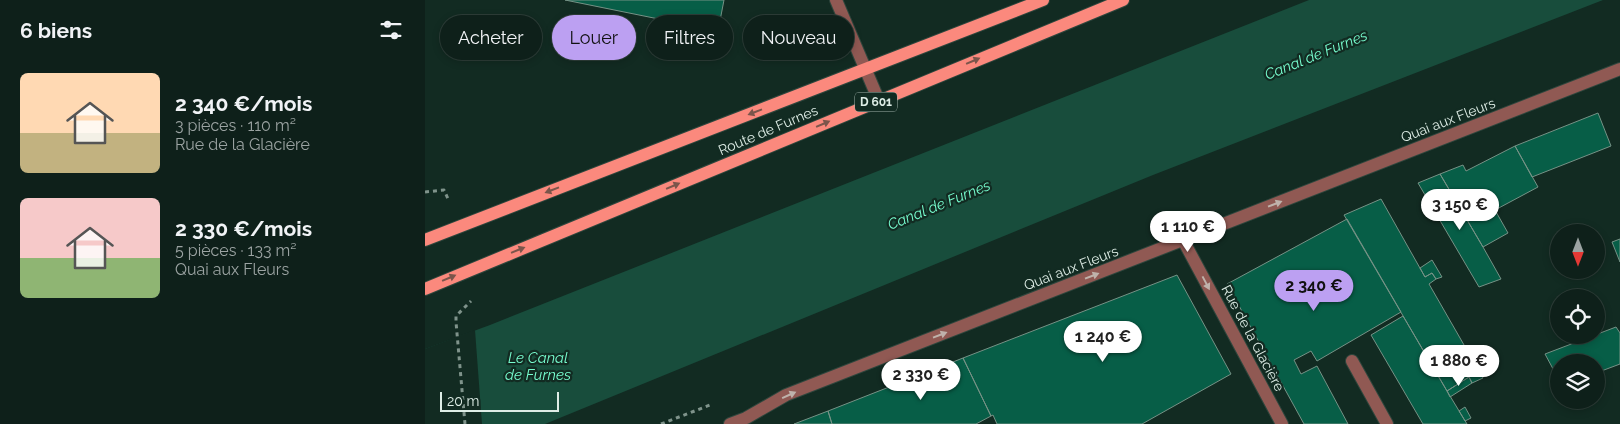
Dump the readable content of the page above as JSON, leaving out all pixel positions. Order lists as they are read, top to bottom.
{
  "streets": {
    "main road": ["D 601", "Route de Furnes"],
    "street": ["Quai aux Fleurs", "Rue de la Glacière"]
  },
  "crossings": [
    ["Quai aux Fleurs", "Rue de la Glacière"]
  ],
  "one_way": ["Quai aux Fleurs", "Rue de la Glacière"],
  "water": ["Canal de Furnes", "Le Canal de Furnes"],
  "scale_bar": "20 m",
  "north": "bottom",
  "page": {
    "heading": "6 biens",
    "chip": [
      "Acheter",
      "Louer",
      "Filtres",
      "Nouveau"
    ],
    "list": [
      {
        "name": "2 340 €/mois",
        "note": "3 pièces · 110 m² · Rue de la Glacière"
      },
      {
        "name": "2 330 €/mois",
        "note": "5 pièces · 133 m² · Quai aux Fleurs"
      }
    ],
    "price": [
      "3 150 €",
      "1 110 €",
      "2 340 €",
      "1 240 €",
      "1 880 €",
      "2 330 €"
    ],
    "scale": "20 m"
  }
}
